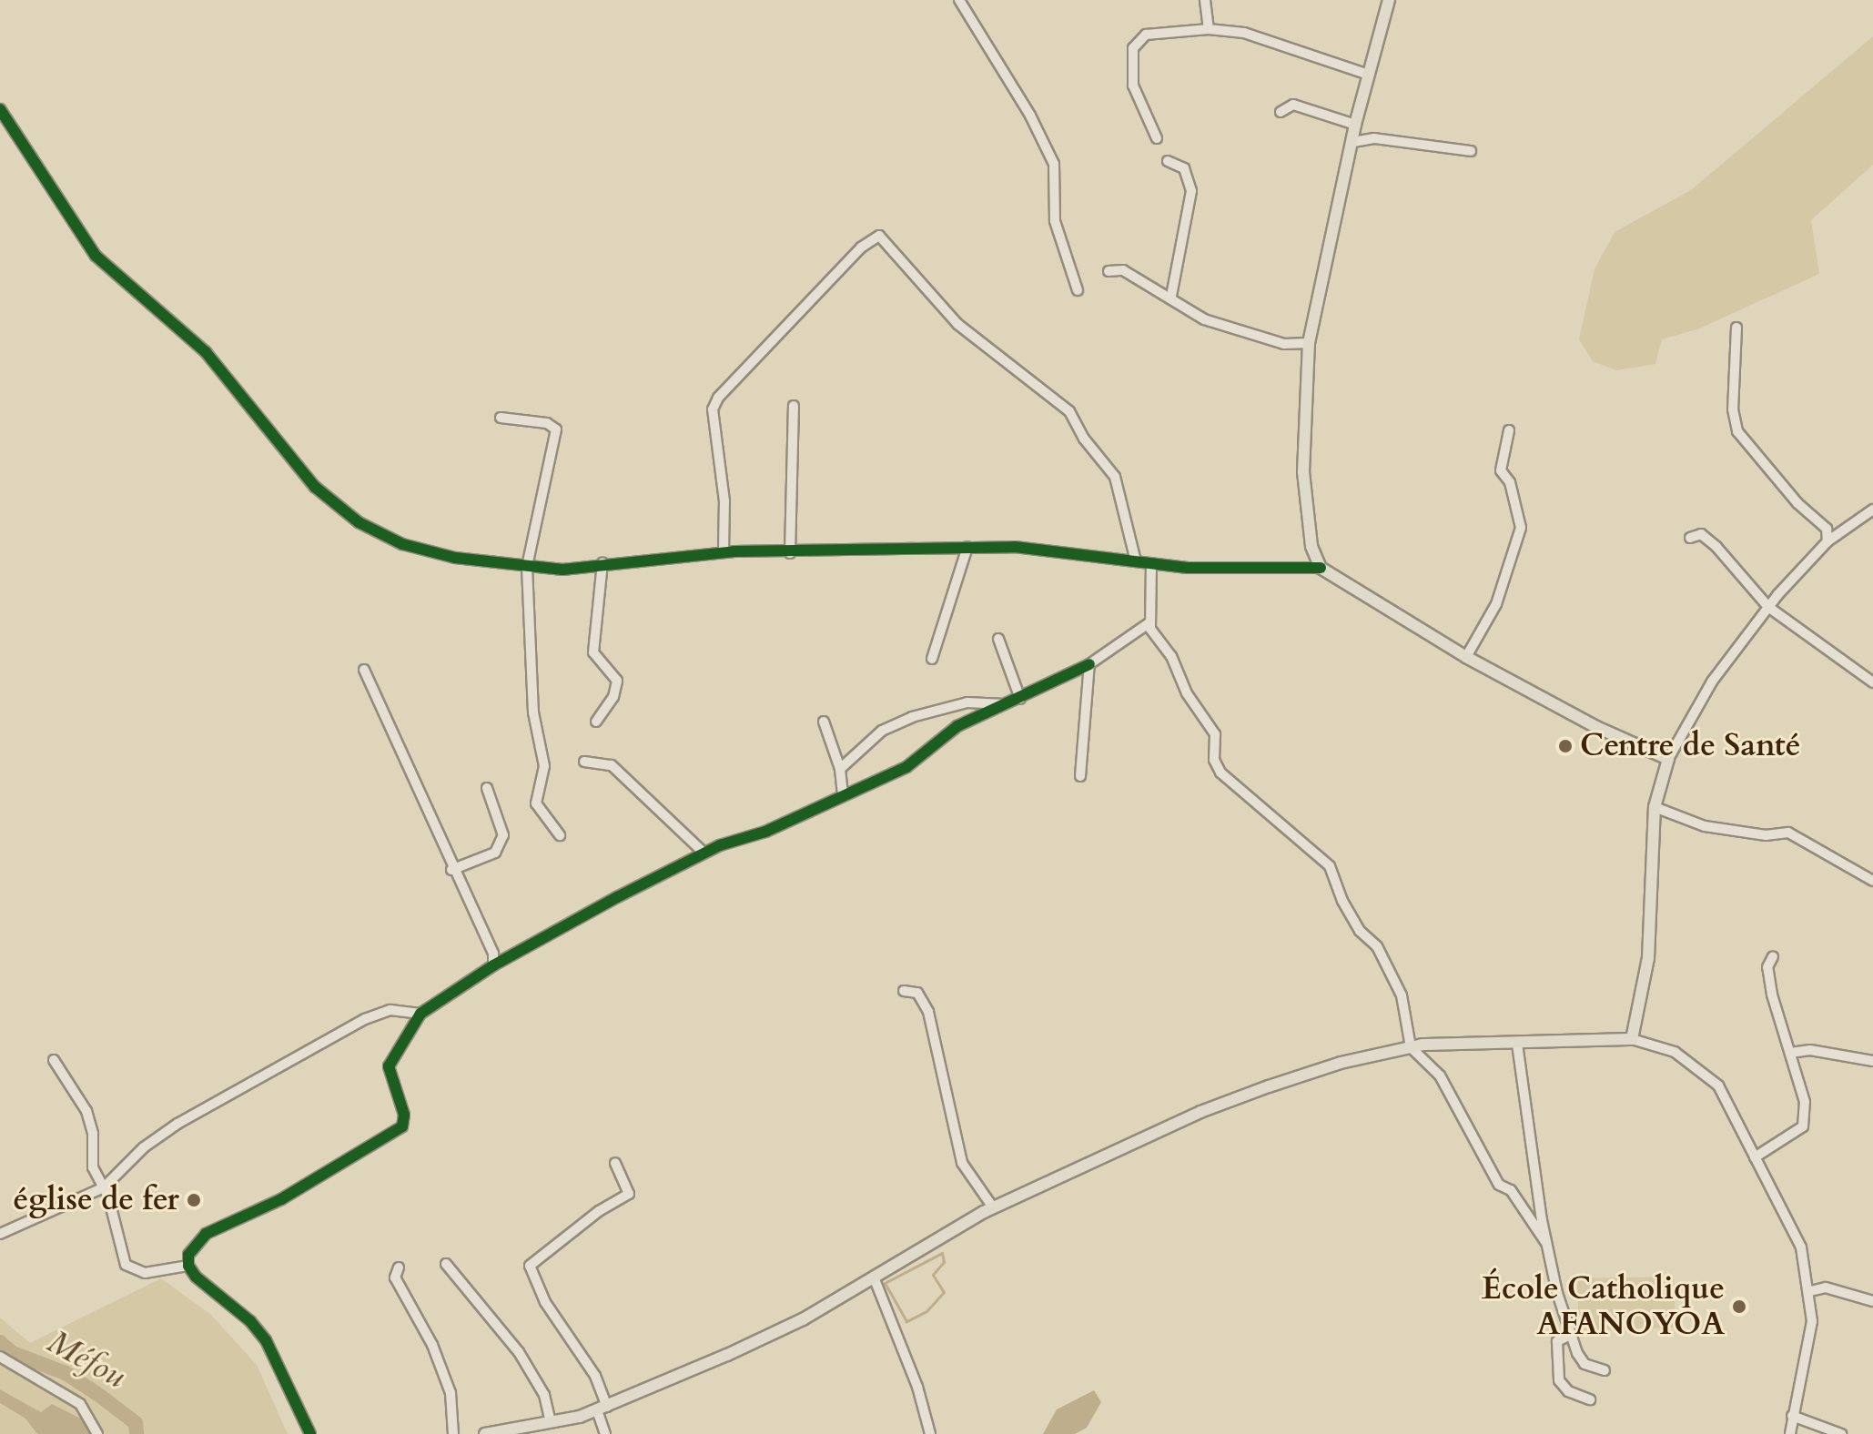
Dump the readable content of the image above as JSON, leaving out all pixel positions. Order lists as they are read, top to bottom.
{
  "water": ["Méfou"],
  "places": ["Centre de Santé", "église de fer", "École Catholique AFANOYOA"]
}
